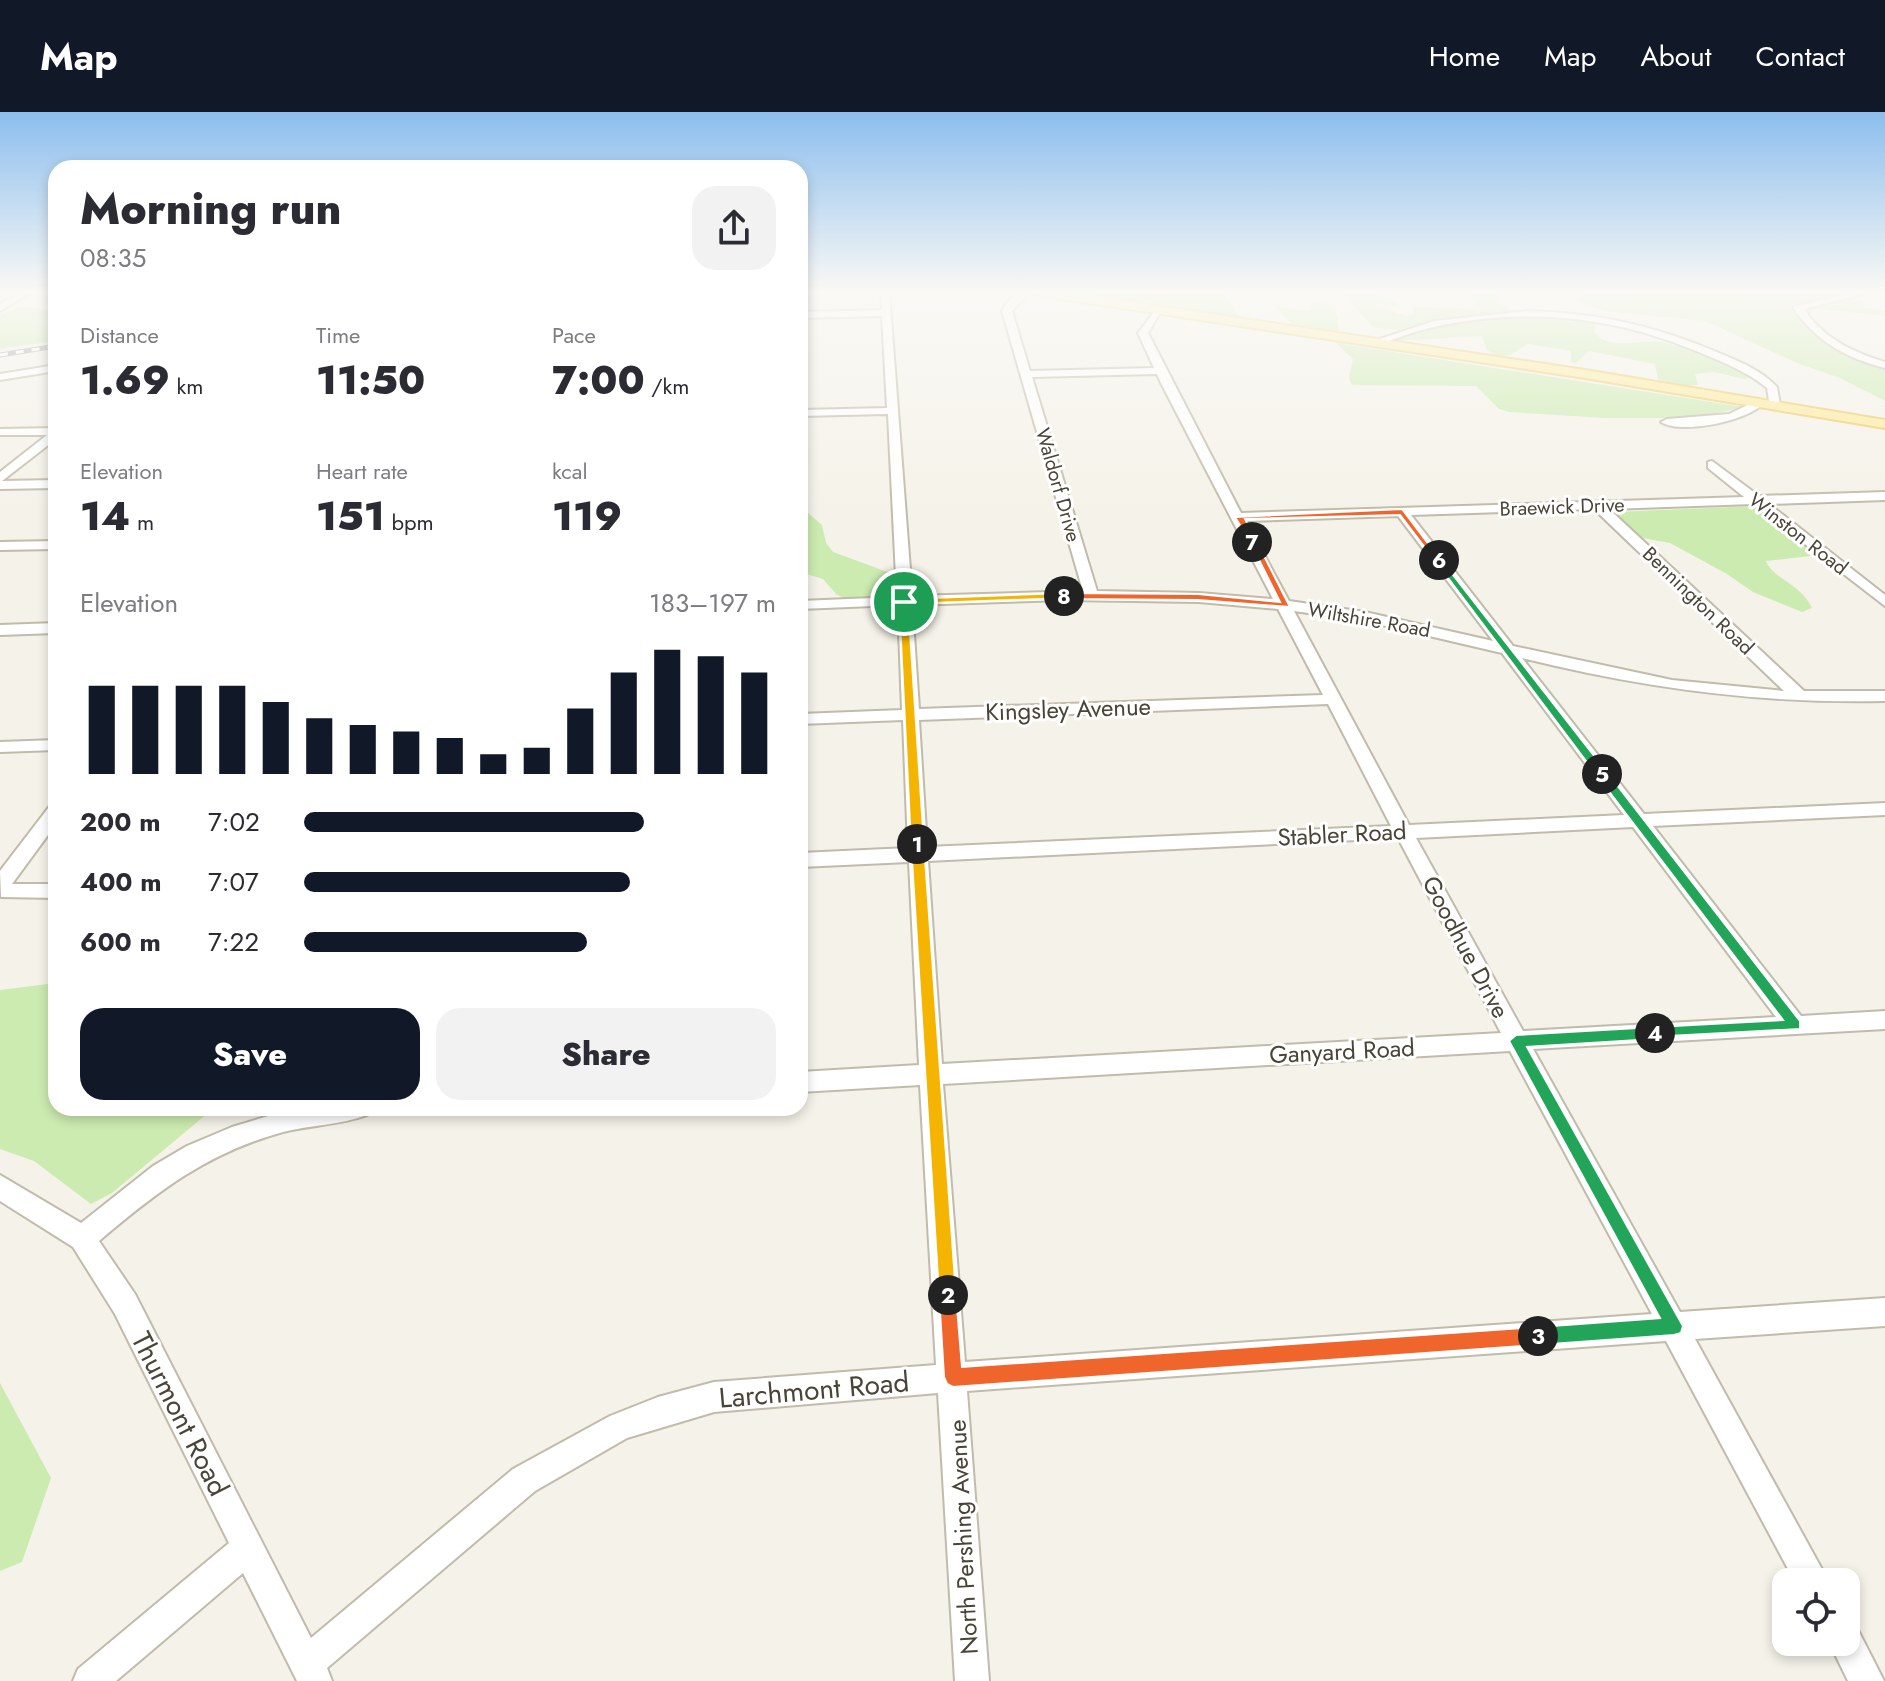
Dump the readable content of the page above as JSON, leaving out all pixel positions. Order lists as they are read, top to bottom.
{
  "streets": {
    "street": [
      "Waldorf Drive",
      "Braewick Drive",
      "Winston Road",
      "Bennington Road",
      "Wiltshire Road",
      "Kingsley Avenue",
      "Stabler Road",
      "Goodhue Drive",
      "Ganyard Road",
      "Larchmont Road",
      "Thurmont Road",
      "North Pershing Avenue"
    ]
  },
  "crossings": [
    ["Waldorf Drive", "Wiltshire Road"],
    ["Braewick Drive", "Winston Road"],
    ["Braewick Drive", "Bennington Road"],
    ["Braewick Drive", "Goodhue Drive"],
    ["Bennington Road", "Wiltshire Road"],
    ["Wiltshire Road", "Goodhue Drive"],
    ["Wiltshire Road", "North Pershing Avenue"],
    ["Kingsley Avenue", "Goodhue Drive"],
    ["Kingsley Avenue", "North Pershing Avenue"],
    ["Stabler Road", "Goodhue Drive"],
    ["Stabler Road", "North Pershing Avenue"],
    ["Goodhue Drive", "Ganyard Road"],
    ["Goodhue Drive", "Larchmont Road"],
    ["Ganyard Road", "North Pershing Avenue"],
    ["Larchmont Road", "Thurmont Road"],
    ["Larchmont Road", "North Pershing Avenue"]
  ],
  "page": {
    "header": "Map",
    "nav": [
      "Home",
      "Map",
      "About",
      "Contact"
    ],
    "heading": ["Morning run", "08:35"],
    "stats": [
      ["Distance", "1.69 km"],
      ["Time", "11:50"],
      ["Pace", "7:00 /km"],
      ["Elevation", "14 m"],
      ["Heart rate", "151 bpm"],
      ["kcal", "119"]
    ],
    "pins": [
      "7",
      "6",
      "8",
      "5",
      "1",
      "4",
      "2",
      "3"
    ],
    "chart": ["Elevation", "183–197 m"],
    "list": [
      {
        "name": "200 m",
        "note": "7:02"
      },
      {
        "name": "400 m",
        "note": "7:07"
      },
      {
        "name": "600 m",
        "note": "7:22"
      }
    ],
    "buttons": ["Save", "Share"]
  }
}
